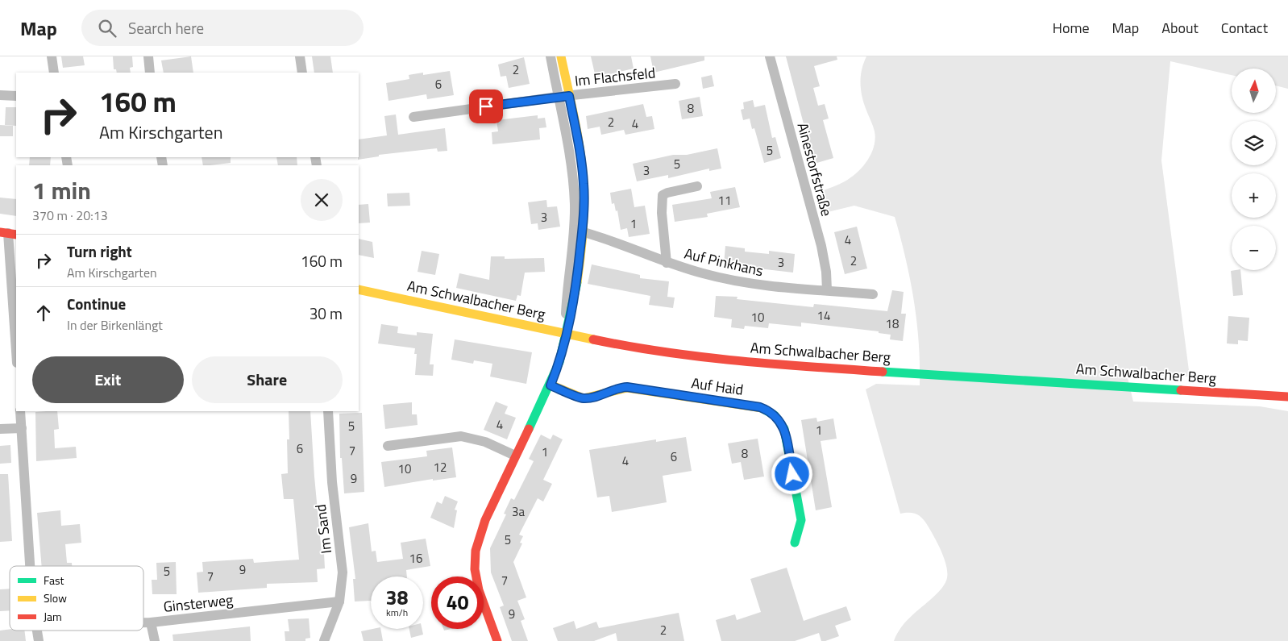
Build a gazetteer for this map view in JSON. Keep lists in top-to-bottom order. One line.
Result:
{"streets":{"main road":["Am Schwalbacher Berg","Auf Haid"],"street":["Im Flachsfeld","Ainestorfstraße","Auf Pinkhans","Im Sand","Ginsterweg"]},"crossings":[["Ainestorfstraße","Auf Pinkhans"],["Im Sand","Ginsterweg"]],"house_numbers":["2","6","8","2","4","5","5","3","11","3","1","4","2","3","14","10","18","4","5","1","6","7","1","8","6","4","12","10","9","3a","5","16","9","5","7","7","9","2"],"legend":["Fast","Slow","Jam"],"north":"top","page":{"header":"Map","search":"Search here","nav":["Home","Map","About","Contact"],"map_buttons":["+","−"],"turn":["160 m","Am Kirschgarten"],"heading":["1 min","370 m · 20:13"],"list":[{"name":"Turn right","note":"Am Kirschgarten","value":"160 m"},{"name":"Continue","note":"In der Birkenlängt","value":"30 m"}],"buttons":["Exit","Share"],"speed":"38 km/h","limit":"40"}}
